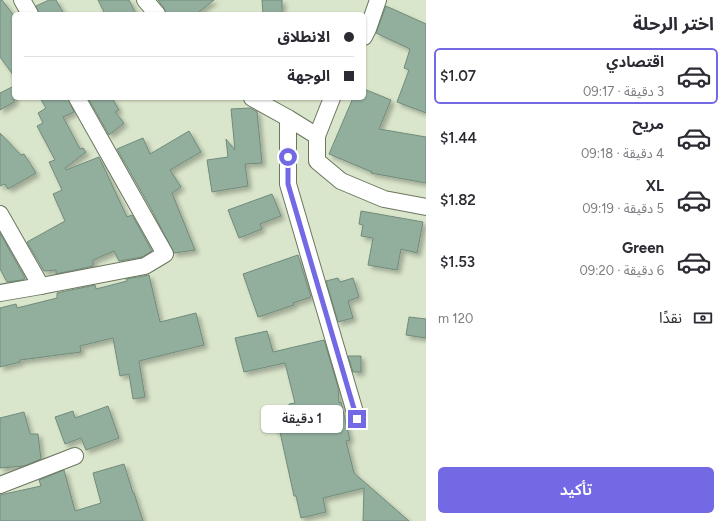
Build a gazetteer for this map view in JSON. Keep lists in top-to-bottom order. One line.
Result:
{"page":{"heading":"اختر الرحلة","banner":["الانطلاق","الوجهة"],"list":[{"name":"اقتصادي","note":"3 دقيقة · 09:17","value":"$1.07"},{"name":"مريح","note":"4 دقيقة · 09:18","value":"$1.44"},{"name":"XL","note":"5 دقيقة · 09:19","value":"$1.82"},{"name":"Green","note":"6 دقيقة · 09:20","value":"$1.53"}],"pay":["نقدًا","120 m"],"bubble":"1 دقيقة","buttons":"تأكيد"}}
